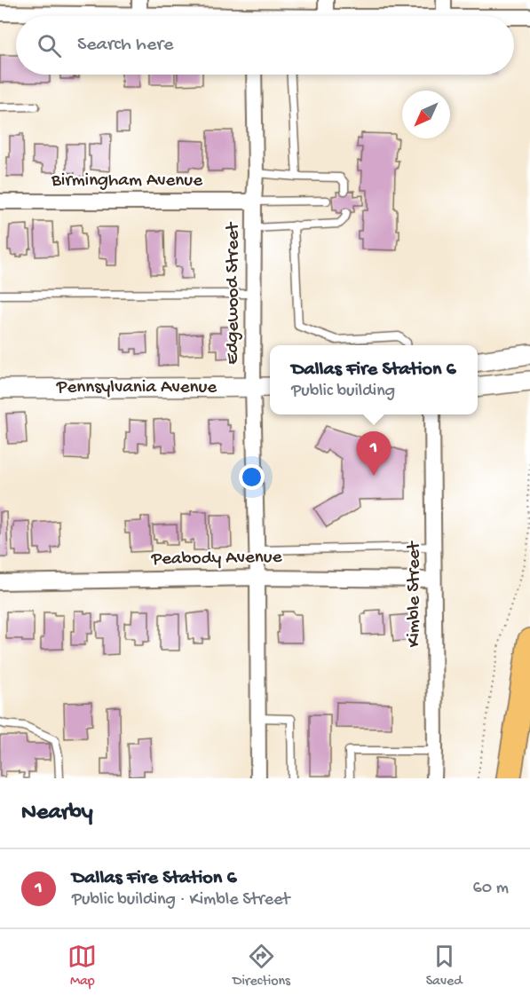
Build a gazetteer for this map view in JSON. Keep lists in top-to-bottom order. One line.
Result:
{"streets":{"street":["Birmingham Avenue","Edgewood Street","Pennsylvania Avenue","Peabody Avenue","Kimble Street"]},"crossings":[["Birmingham Avenue","Edgewood Street"],["Edgewood Street","Pennsylvania Avenue"],["Edgewood Street","Peabody Avenue"],["Peabody Avenue","Kimble Street"]],"north":"bottom left","page":{"search":"Search here","popup":["Dallas Fire Station 6","Public building"],"pins":"1","heading":"Nearby","list":[{"mark":"1","name":"Dallas Fire Station 6","note":"Public building · Kimble Street","value":"60 m"}],"nav":["Map","Directions","Saved"]}}
